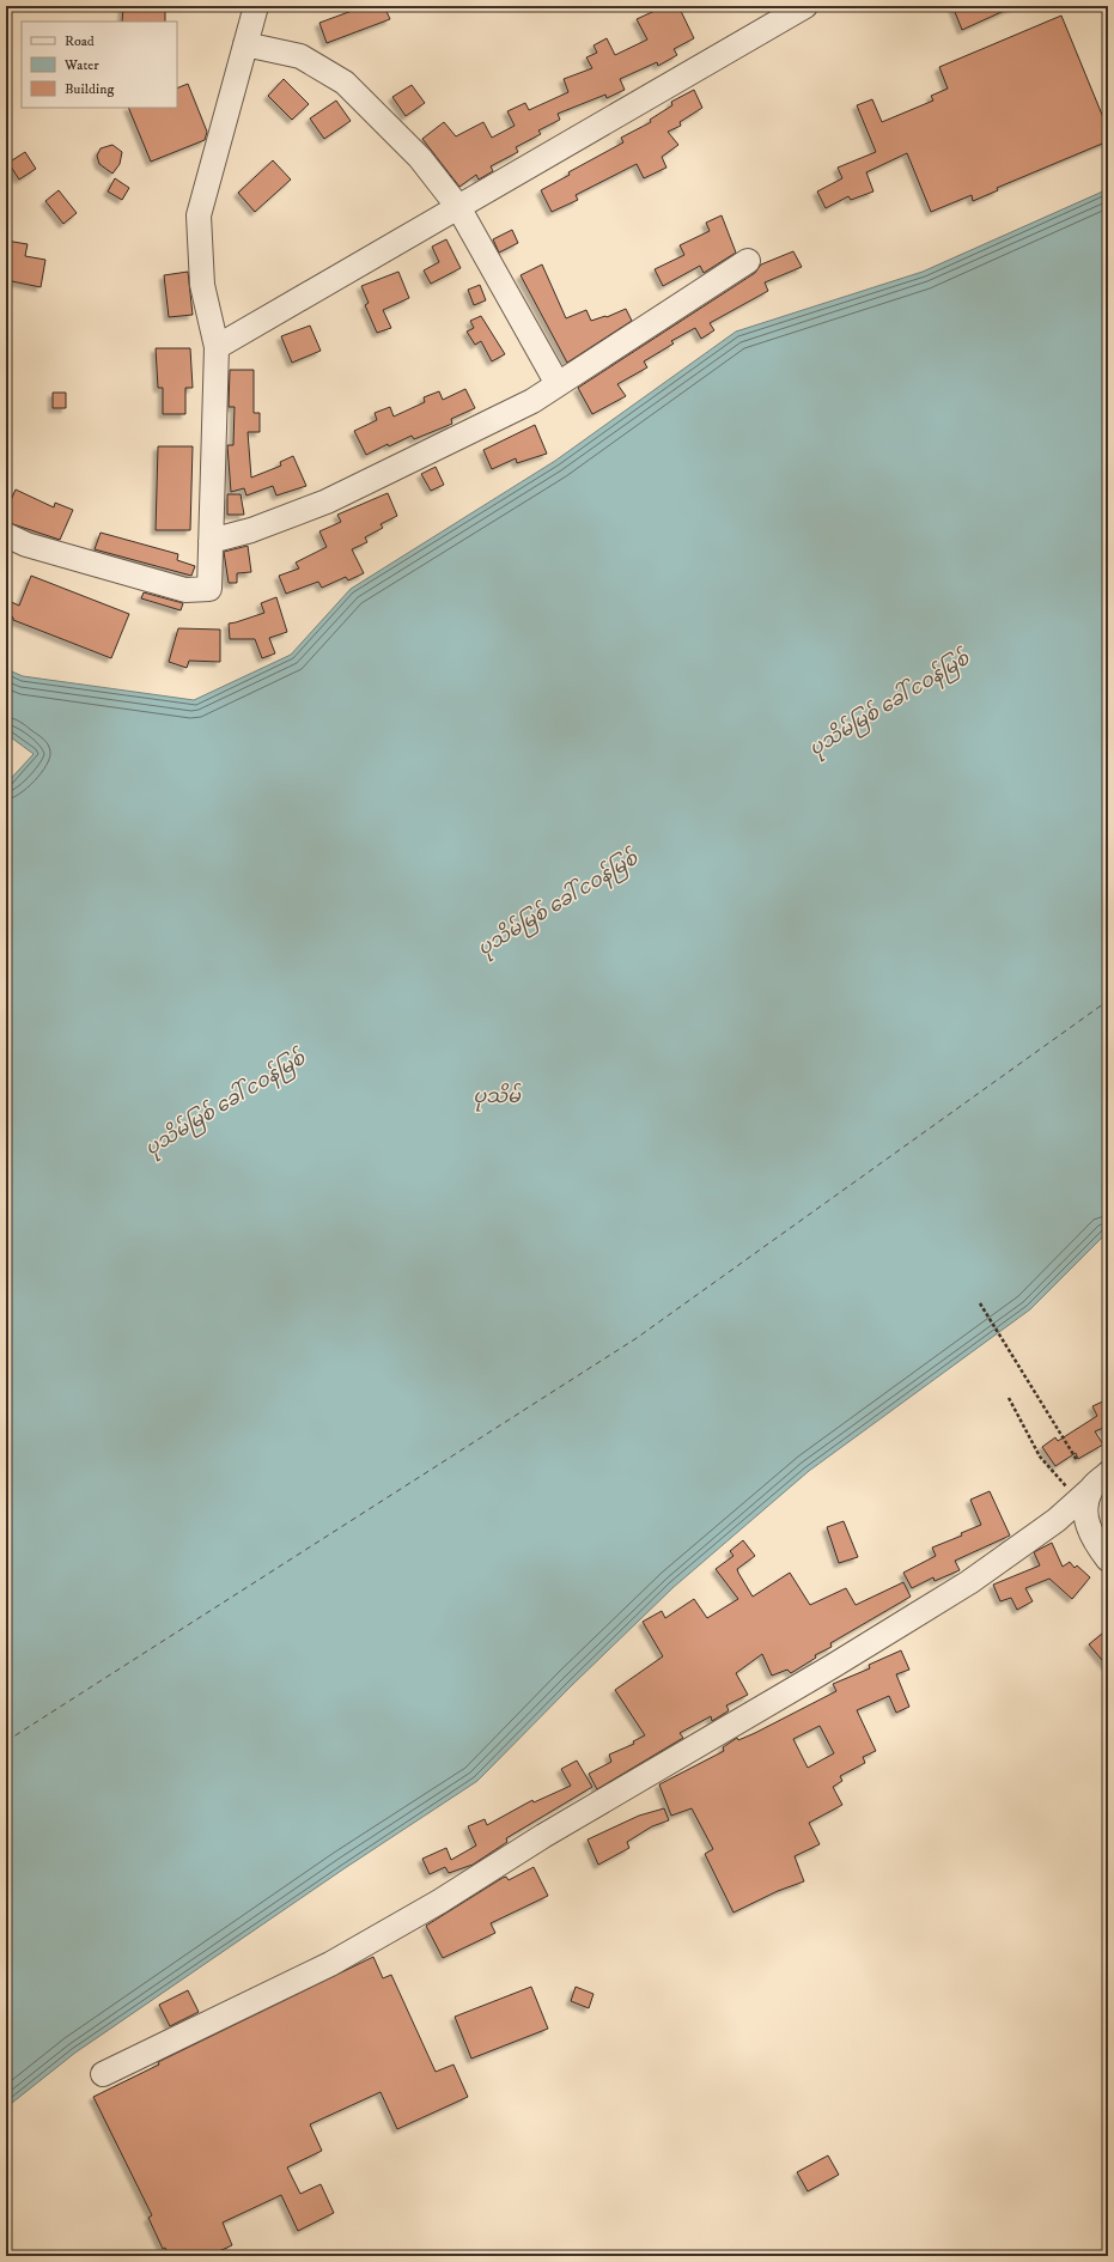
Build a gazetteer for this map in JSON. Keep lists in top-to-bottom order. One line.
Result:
{"water":["ပုသိမ်မြစ် ခေါ် ငဝန်မြစ်","ပုသိမ်"],"legend":["Road","Water","Building"]}
